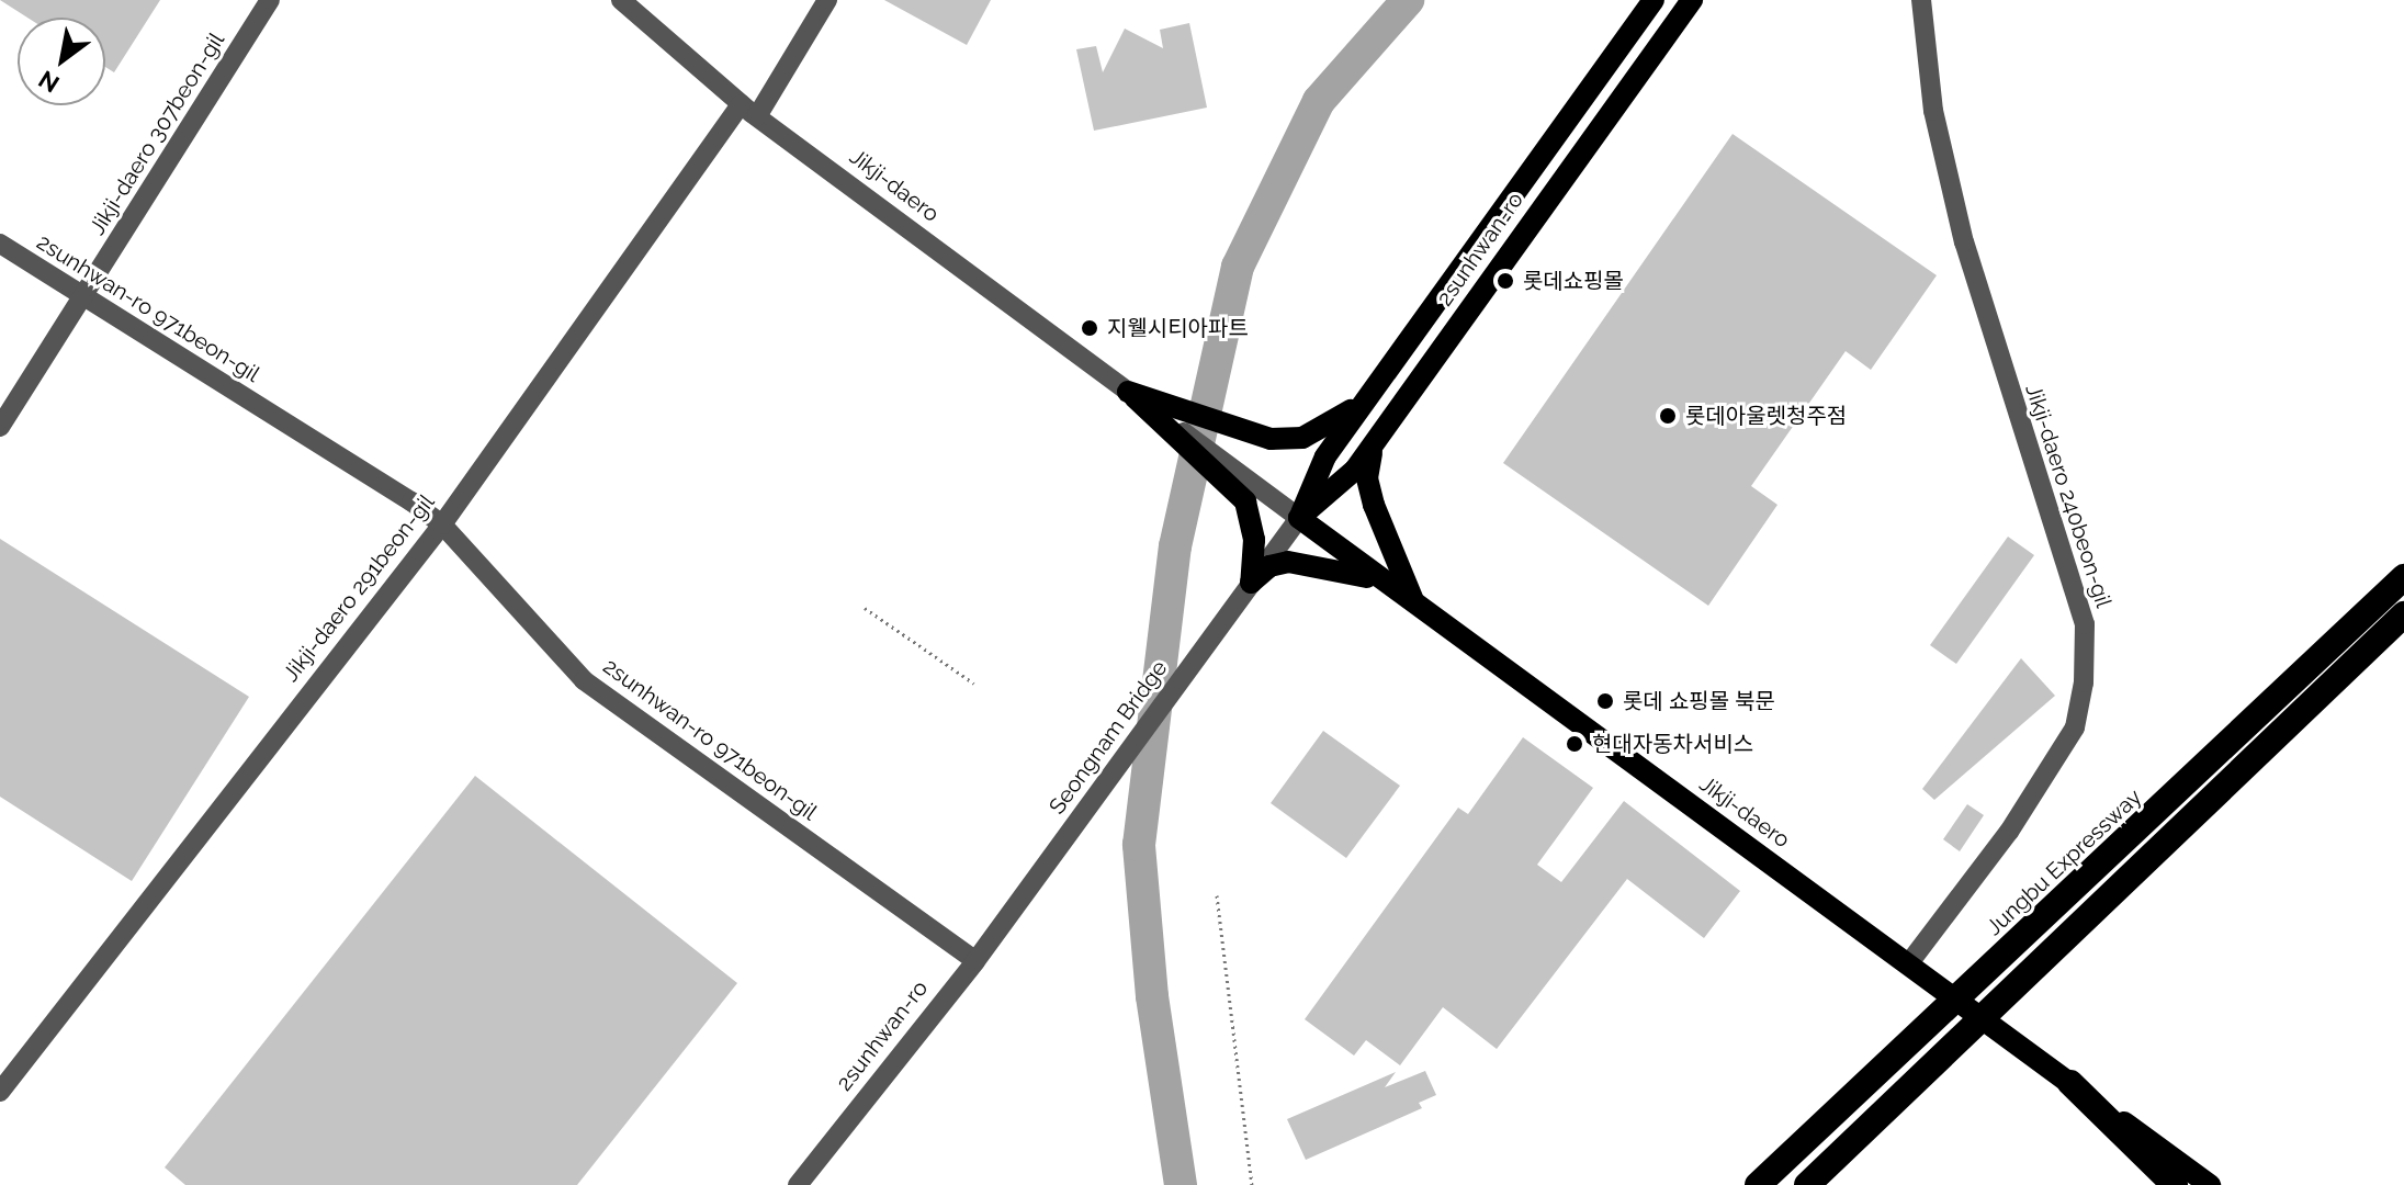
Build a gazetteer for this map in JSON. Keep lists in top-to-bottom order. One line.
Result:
{"streets":{"highway":["Jungbu Expressway"],"main road":["Jikji-daero","2sunhwan-ro"],"street":["Jikji-daero 307beon-gil","2sunhwan-ro 971beon-gil","Jikji-daero 240beon-gil","Jikji-daero 291beon-gil","Seongnam Bridge"]},"crossings":[["Jikji-daero 307beon-gil","2sunhwan-ro 971beon-gil"],["Jikji-daero","2sunhwan-ro"],["Jikji-daero","Jikji-daero 240beon-gil"],["Jikji-daero","Jikji-daero 291beon-gil"],["2sunhwan-ro","2sunhwan-ro 971beon-gil"],["2sunhwan-ro","Seongnam Bridge"],["2sunhwan-ro 971beon-gil","Jikji-daero 291beon-gil"]],"places":["롯데쇼핑몰","지웰시티아파트","롯데아울렛청주점","롯데 쇼핑몰 북문","현대자동차서비스"],"north":"bottom left"}
